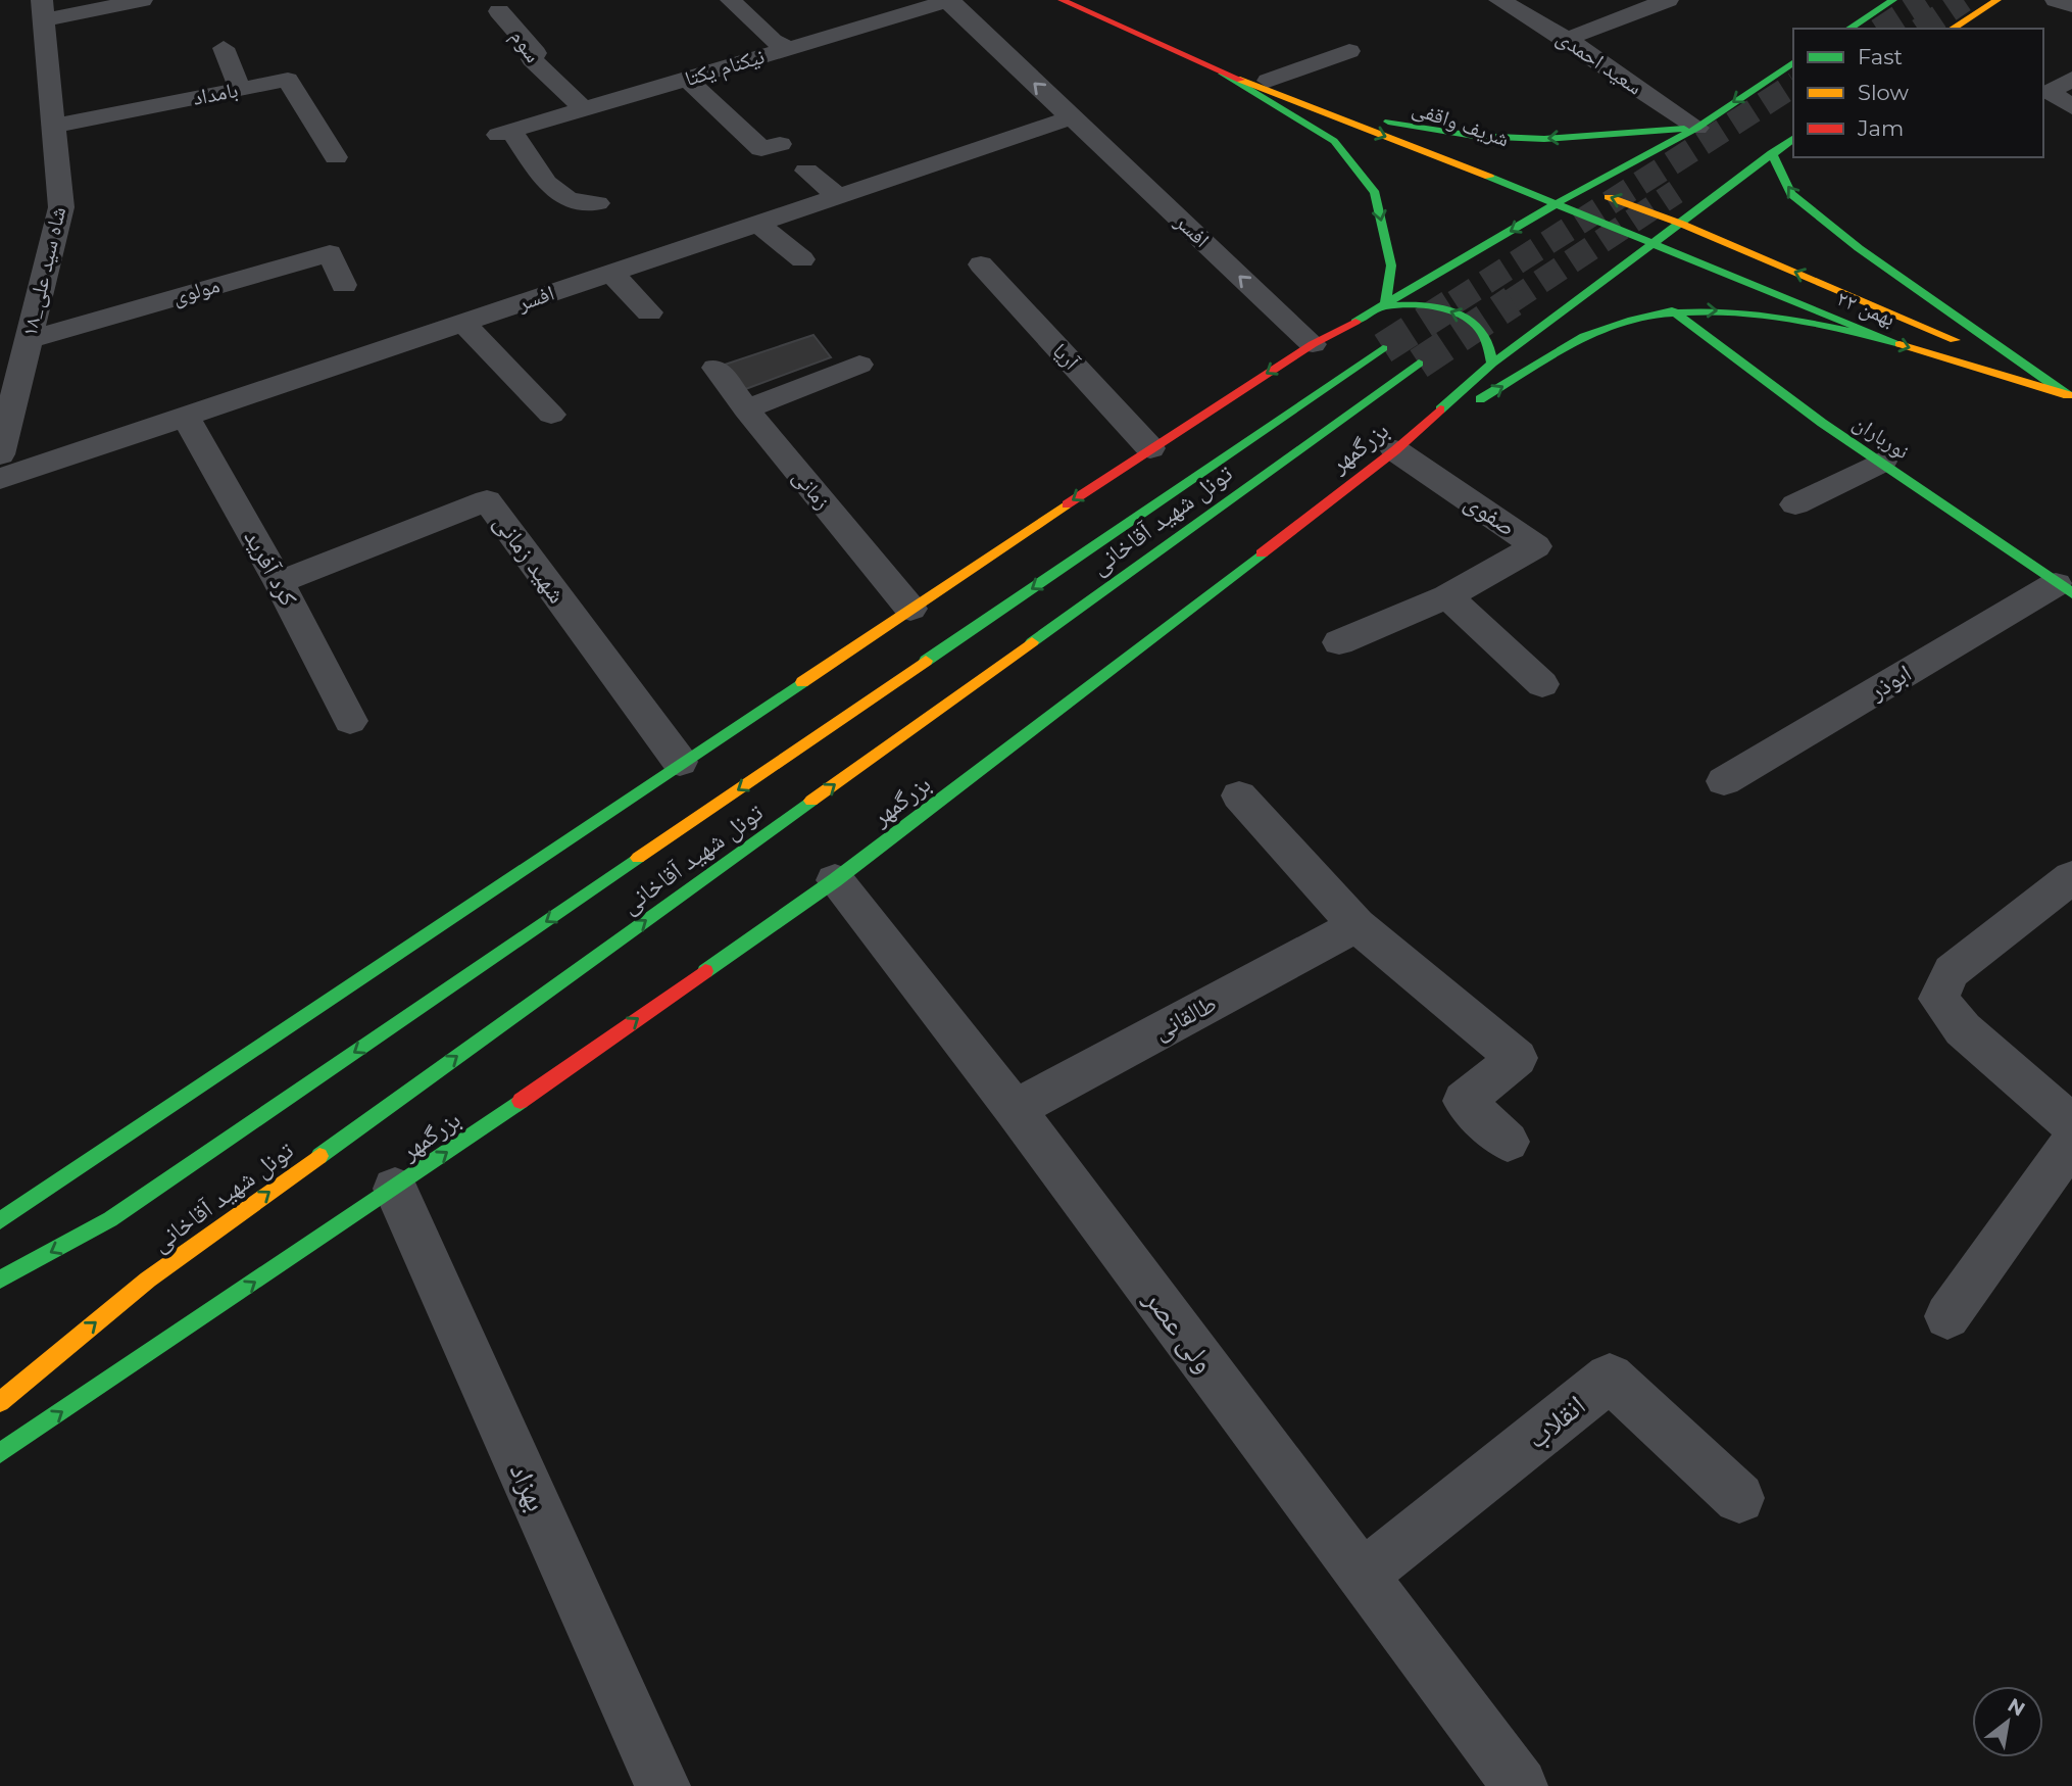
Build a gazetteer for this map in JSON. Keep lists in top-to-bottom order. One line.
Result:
{"streets":{"main road":["شریف واقفی","۲۲ بهمن","نورباران","بزرگمهر","تونل شهید آقاخانی"],"street":["سوم","سعید احمدی","نیکنام یکتا","بامداد","افسر","۱۸_شاه سید علی","مولوی","آریا","زمانی","صفوی","شهید زمانی","کرد آفرید","ابوذر","طالقانی","ولی عصر","انقلاب","بهزاد"]},"crossings":[["سوم","نیکنام یکتا"],["نیکنام یکتا","افسر"],["بامداد","۱۸_شاه سید علی"],["شریف واقفی","۲۲ بهمن"],["شریف واقفی","بزرگمهر"],["افسر","کرد آفرید"],["۱۸_شاه سید علی","مولوی"],["۲۲ بهمن","بزرگمهر"],["نورباران","ابوذر"],["بزرگمهر","صفوی"],["بزرگمهر","ولی عصر"],["بزرگمهر","بهزاد"],["شهید زمانی","کرد آفرید"],["طالقانی","ولی عصر"],["ولی عصر","انقلاب"]],"one_way":["بزرگمهر"],"legend":["Fast","Slow","Jam"],"north":"top right"}
